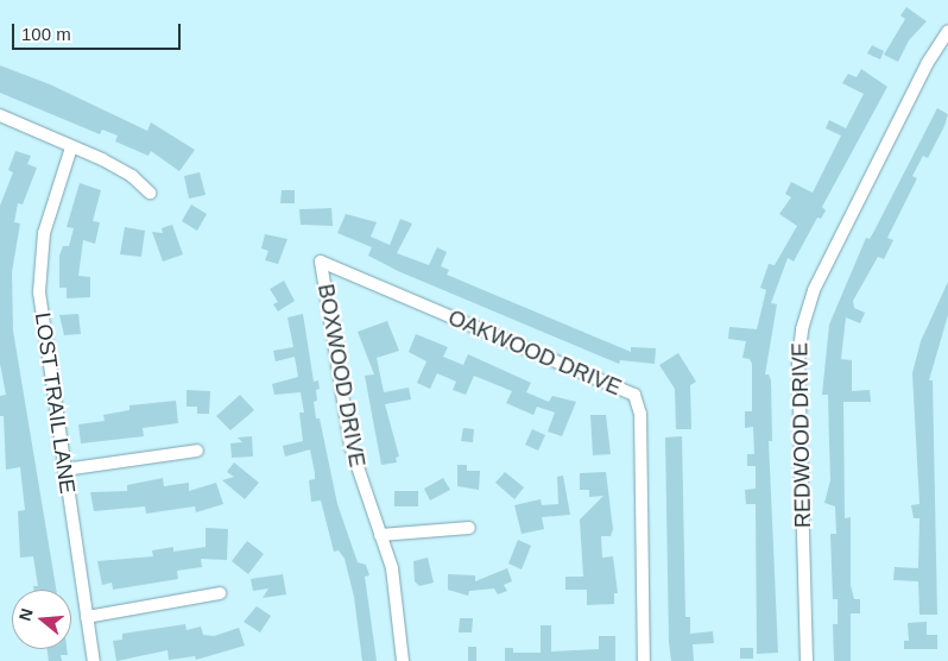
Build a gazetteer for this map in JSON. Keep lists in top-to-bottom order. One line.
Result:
{"streets":{"street":["OAKWOOD DRIVE","BOXWOOD DRIVE","LOST TRAIL LANE","REDWOOD DRIVE"]},"crossings":[["OAKWOOD DRIVE","BOXWOOD DRIVE"]],"scale_bar":"100 m","north":"left"}
